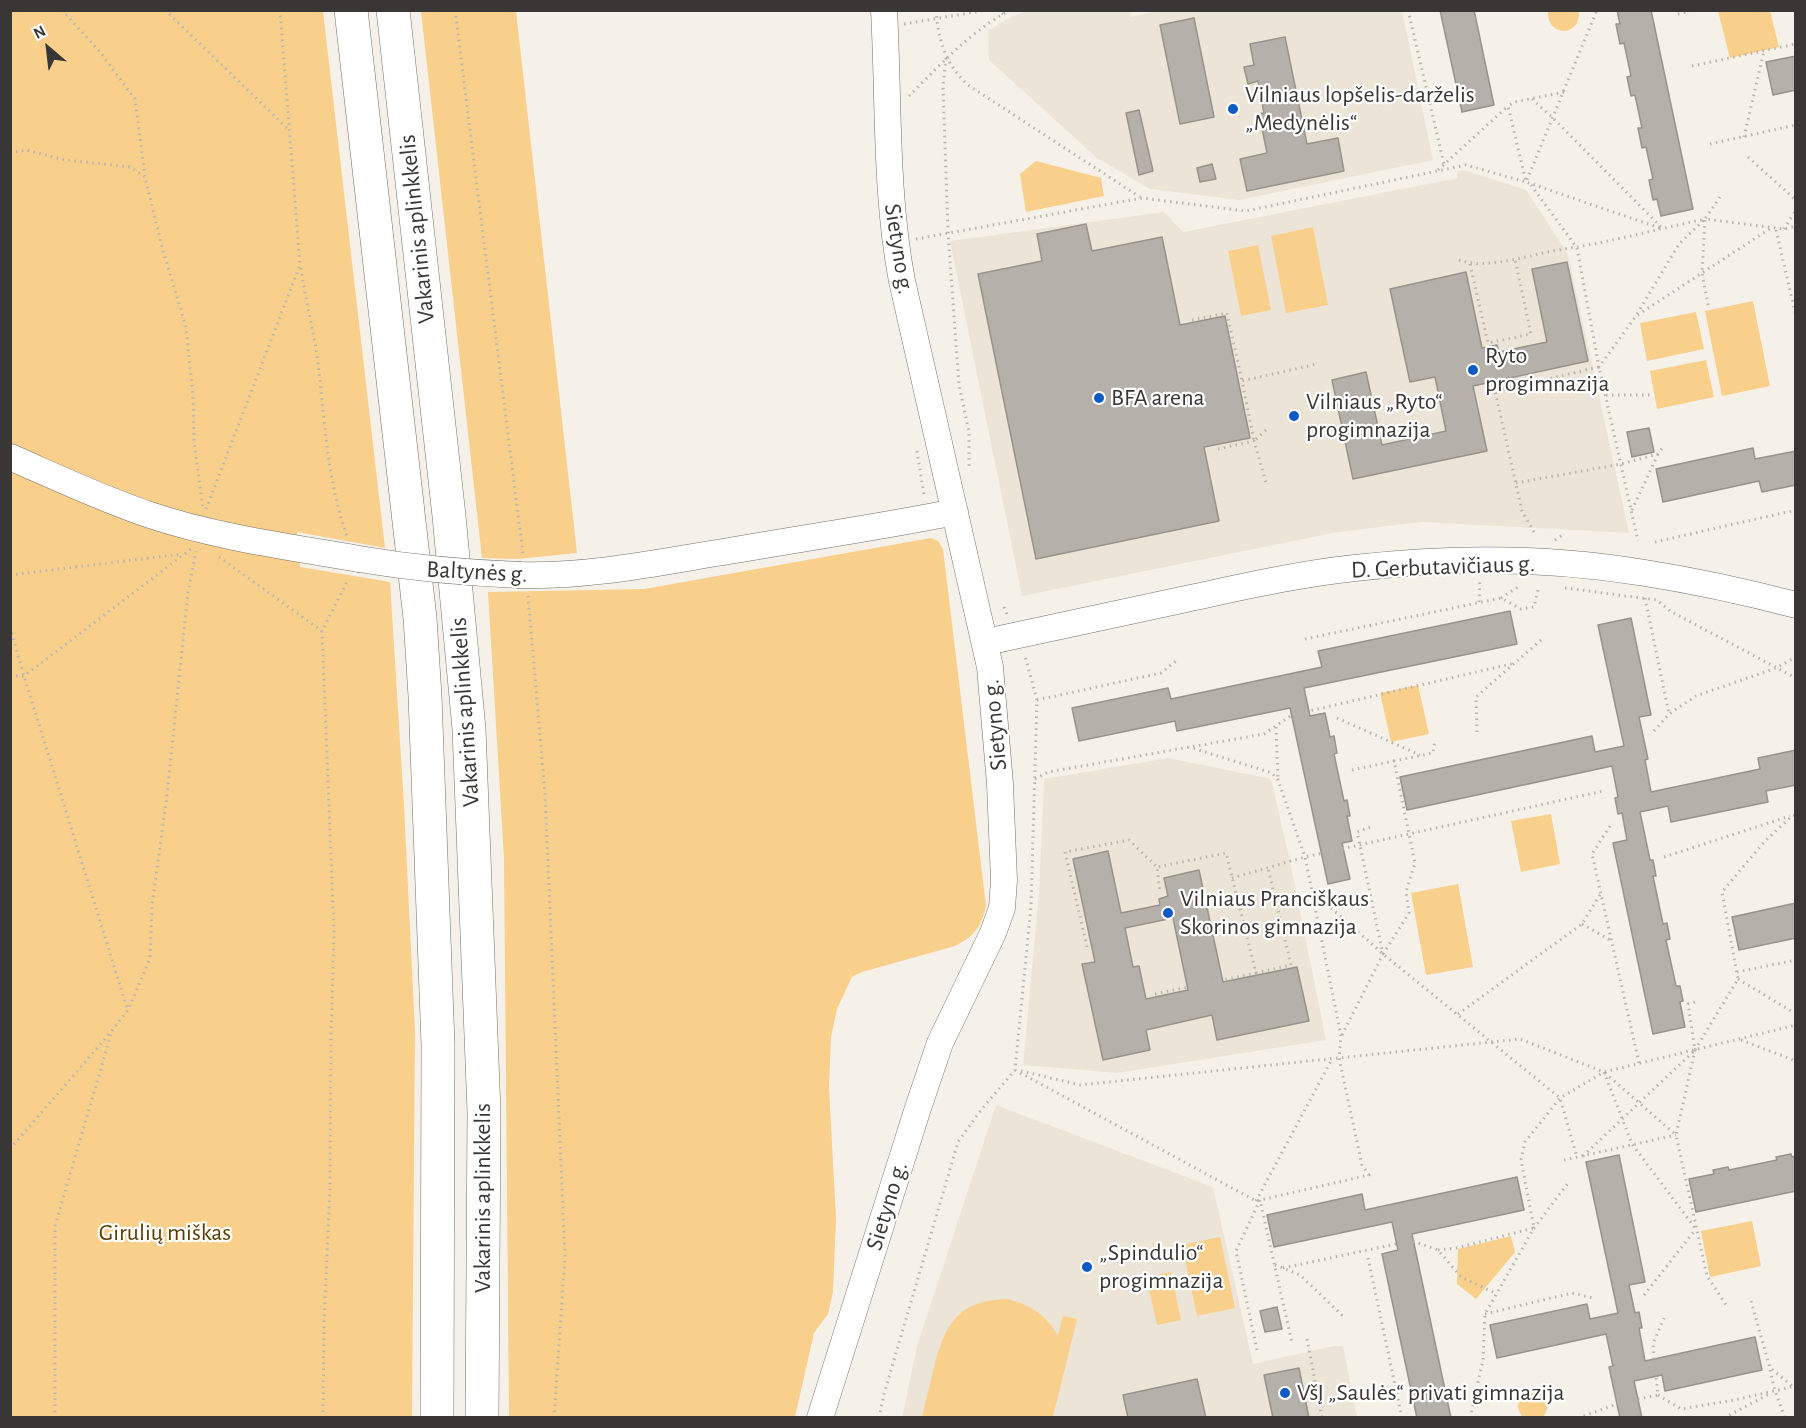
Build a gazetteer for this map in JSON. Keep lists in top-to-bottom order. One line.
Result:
{"streets":{"highway":["Vakarinis aplinkkelis"],"street":["Sietyno g.","D. Gerbutavičiaus g.","Baltynės g."]},"crossings":[["Sietyno g.","D. Gerbutavičiaus g."],["Sietyno g.","Baltynės g."]],"parks":["Girulių miškas"],"places":["Vilniaus lopšelis-darželis „Medynėlis“","Ryto progimnazija","BFA arena","Vilniaus „Ryto“ progimnazija","Vilniaus Pranciškaus Skorinos gimnazija","„Spindulio“ progimnazija","VšĮ „Saulės“ privati gimnazija"],"north":"top left"}
